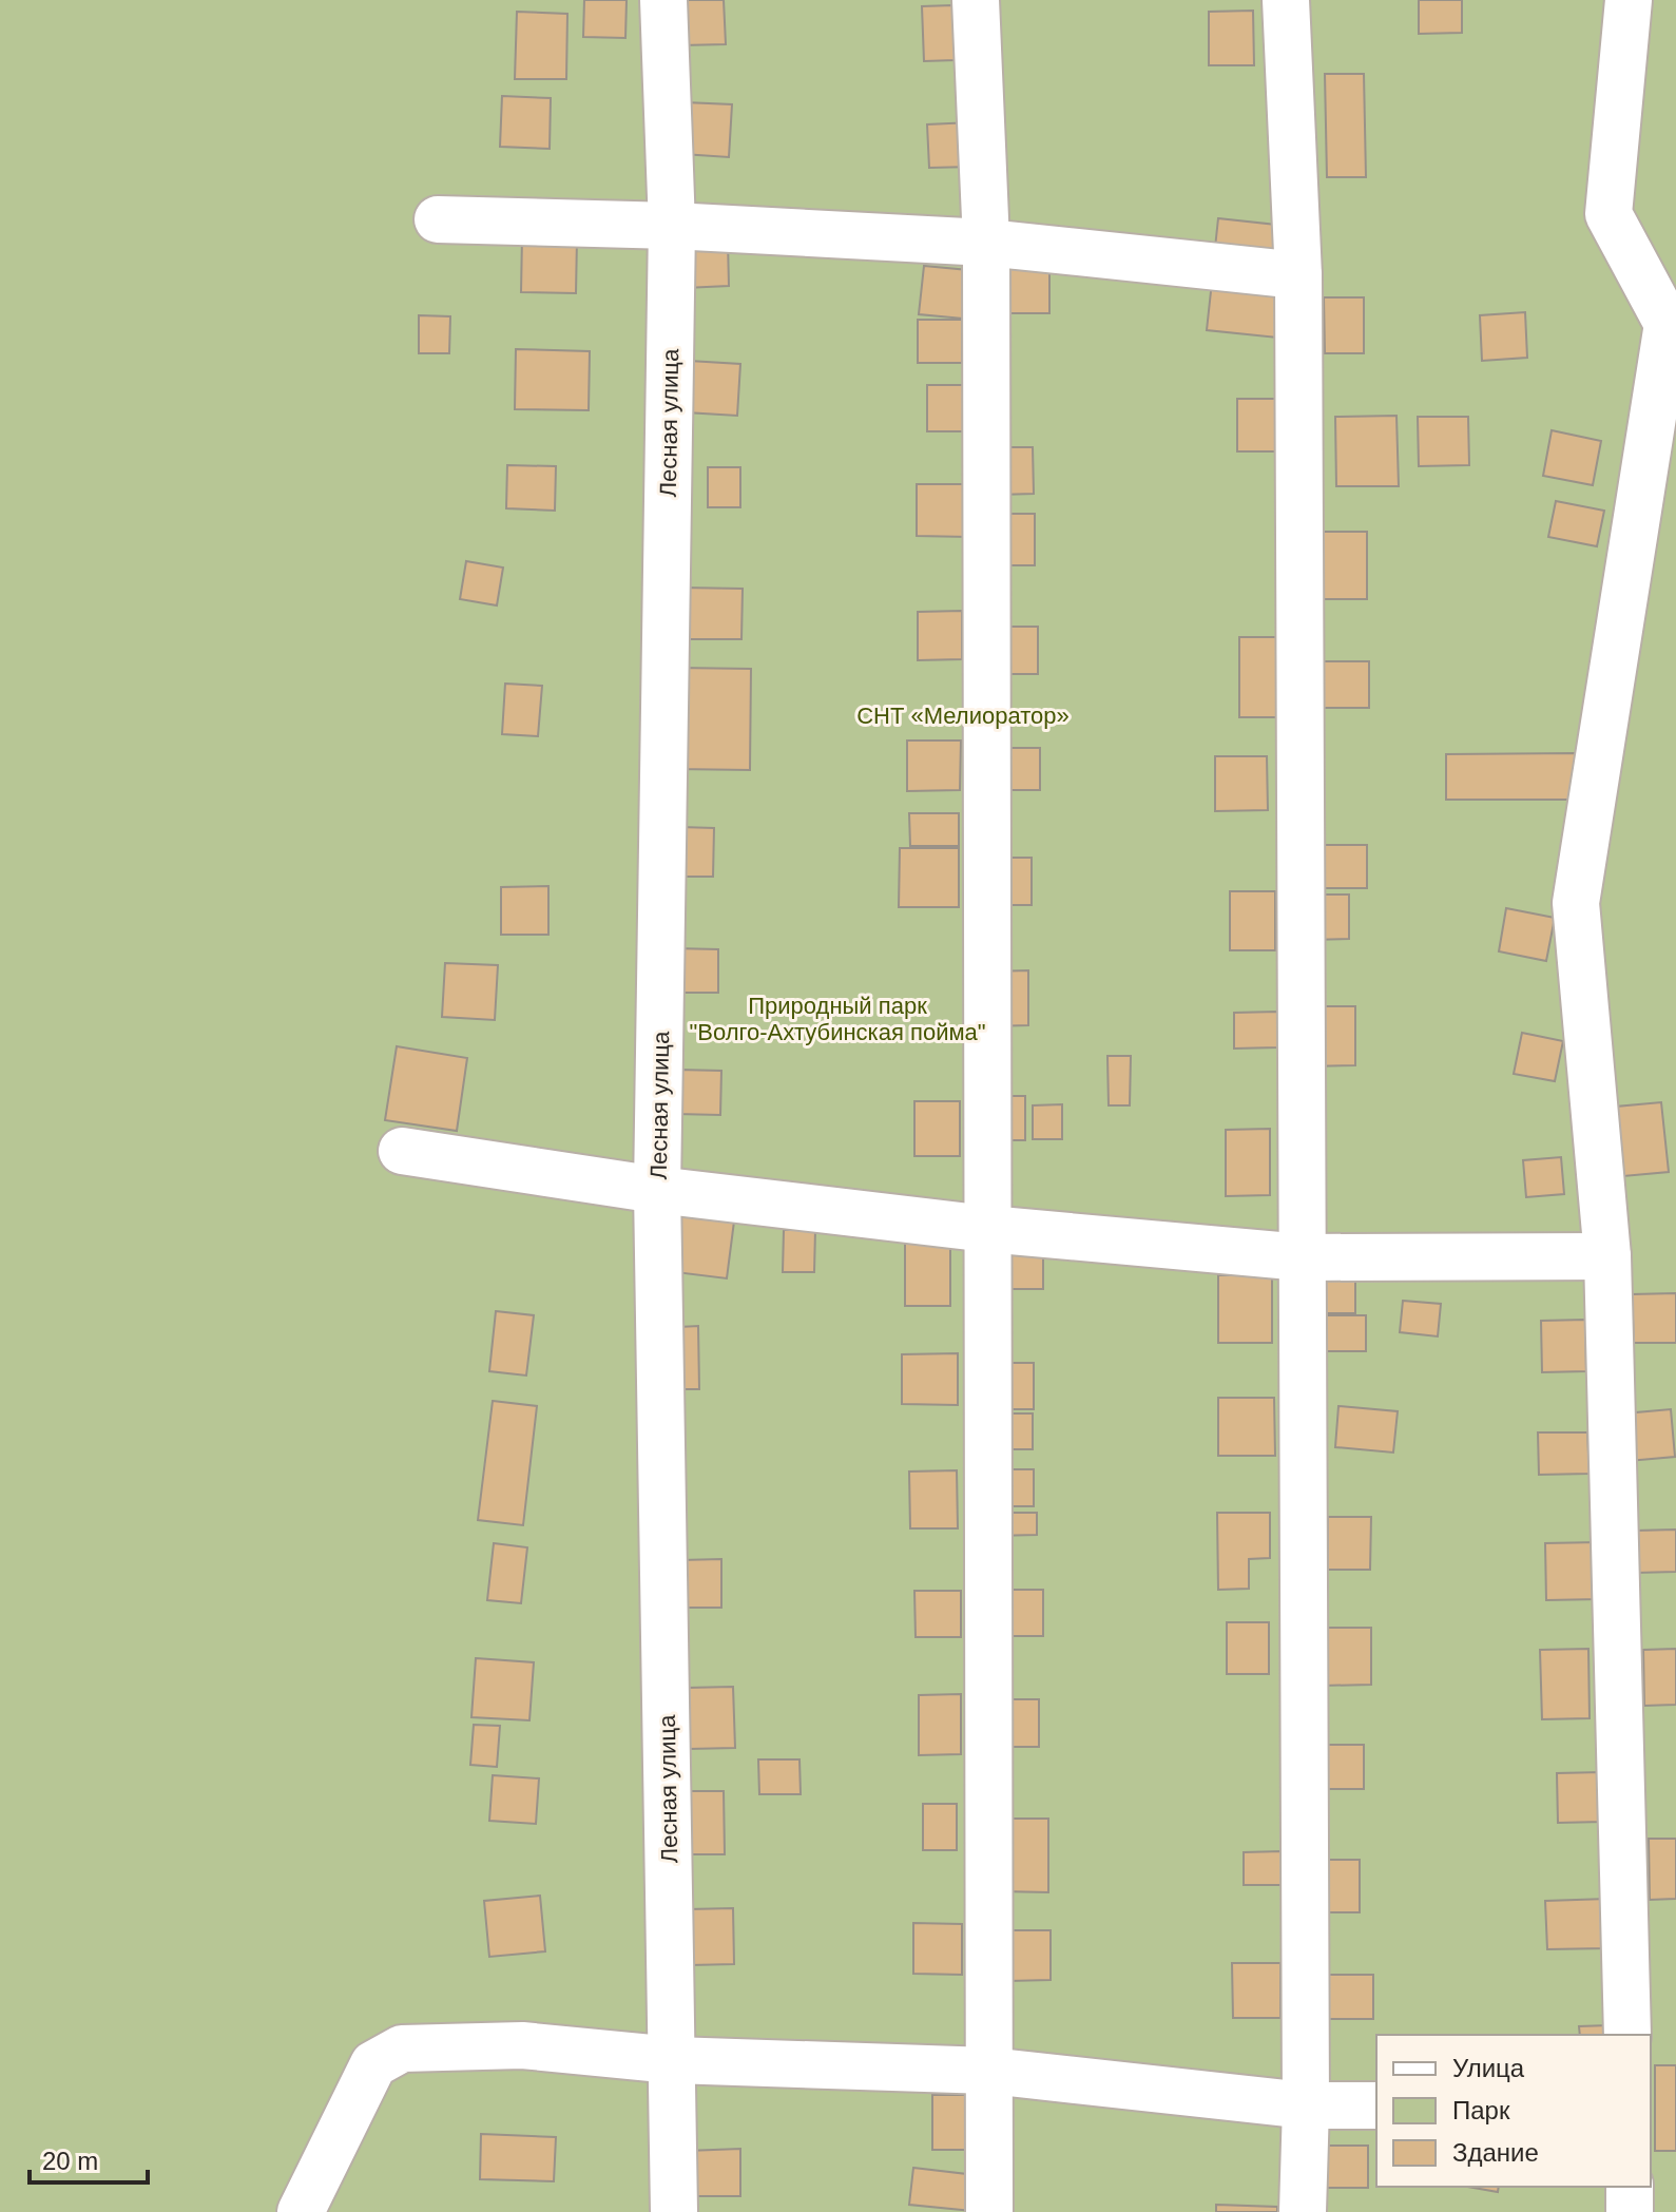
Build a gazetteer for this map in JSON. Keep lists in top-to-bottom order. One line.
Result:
{"streets":{"street":["Лесная улица"]},"parks":["СНТ «Мелиоратор»","Природный парк \"Волго-Ахтубинская пойма\""],"legend":["Улица","Парк","Здание"],"scale_bar":"20 m"}
